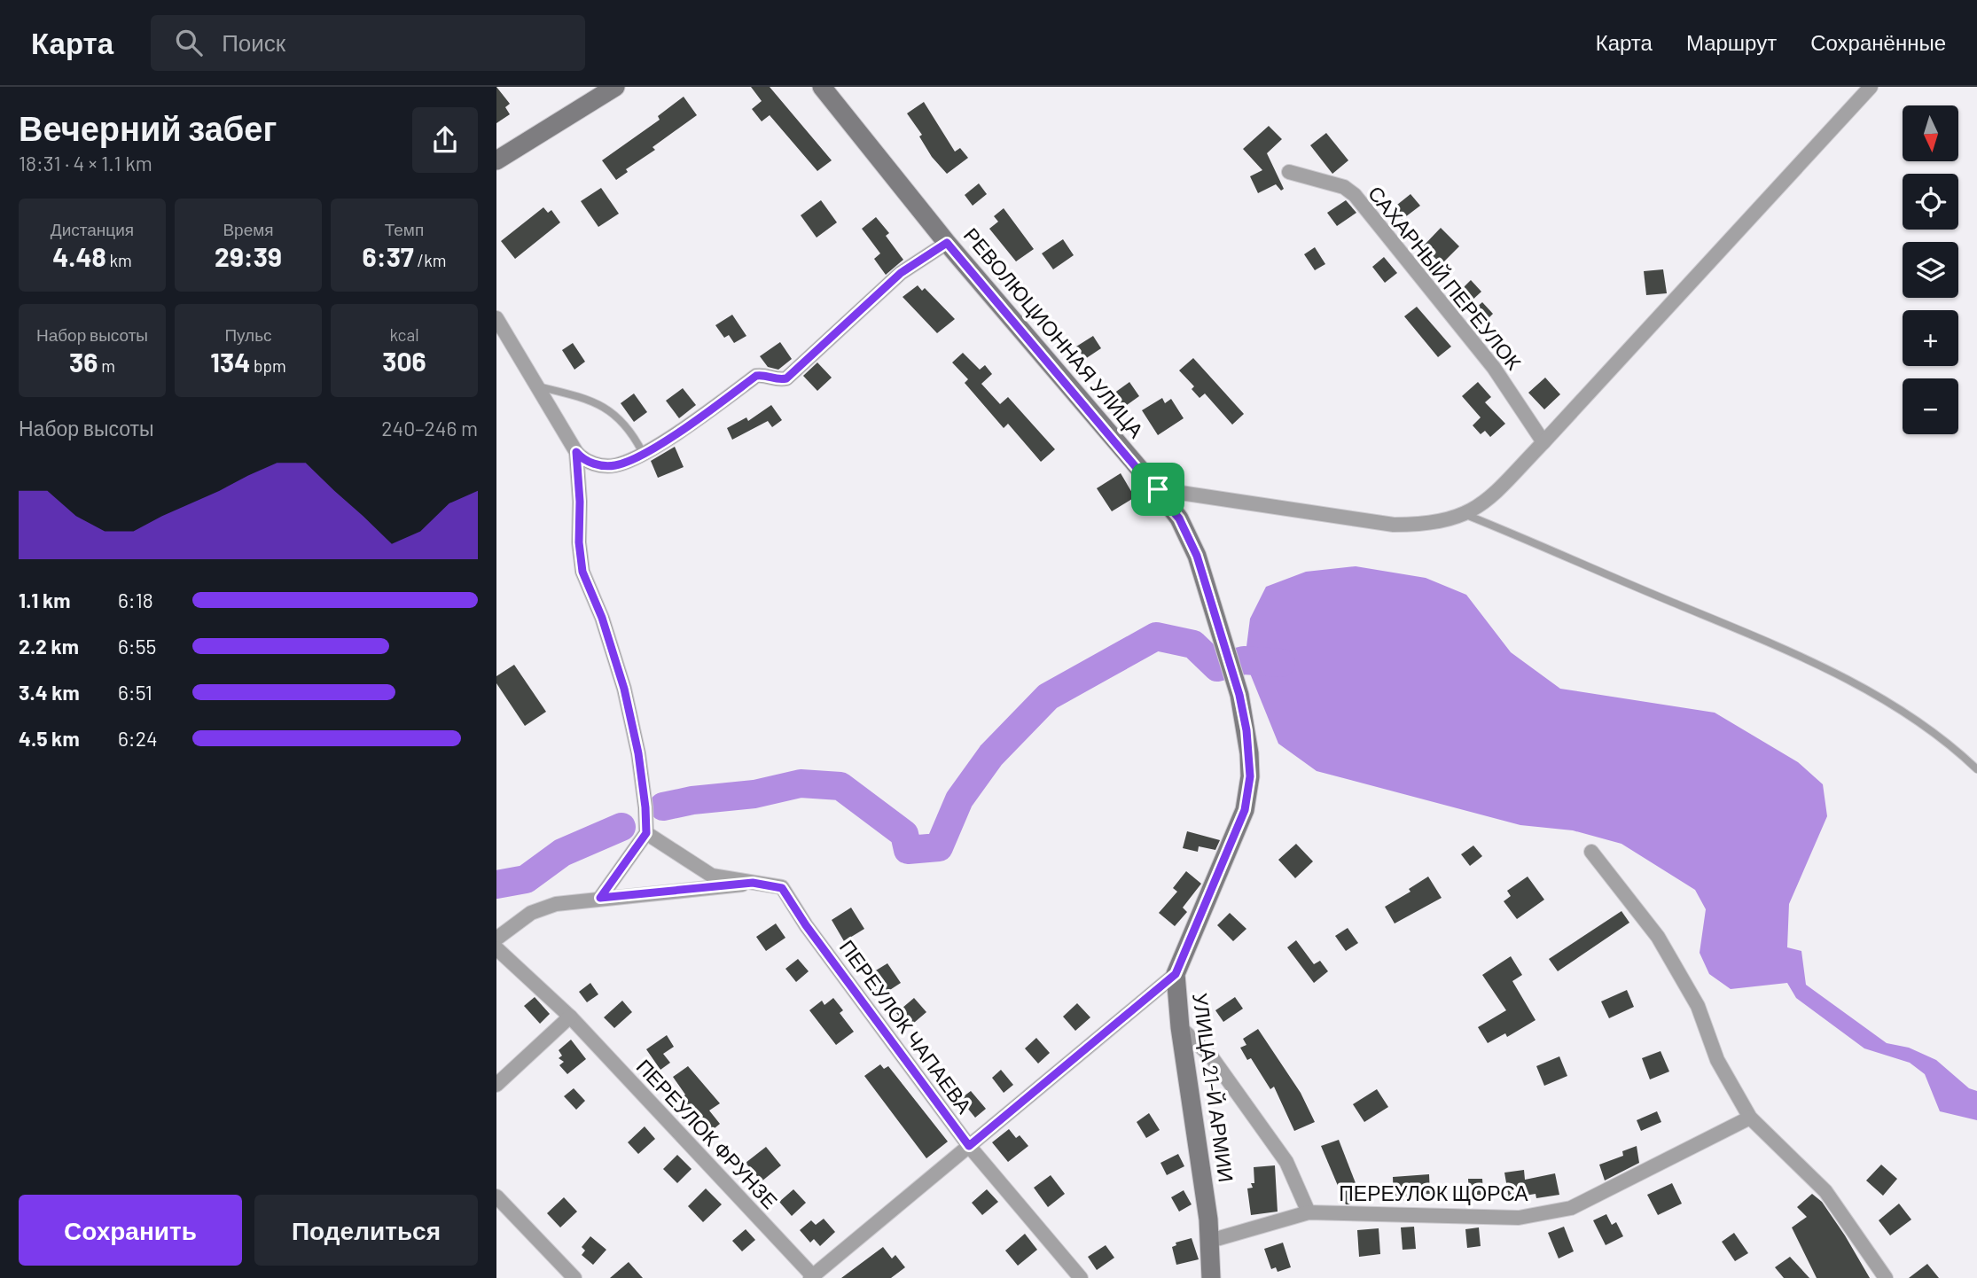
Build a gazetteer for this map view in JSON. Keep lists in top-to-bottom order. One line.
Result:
{"streets":{"main road":["РЕВОЛЮЦИОННАЯ УЛИЦА","УЛИЦА 21-Й АРМИИ"],"street":["САХАРНЫЙ ПЕРЕУЛОК","ПЕРЕУЛОК ЧАПАЕВА","ПЕРЕУЛОК ФРУНЗЕ","ПЕРЕУЛОК ЩОРСА"]},"crossings":[["РЕВОЛЮЦИОННАЯ УЛИЦА","УЛИЦА 21-Й АРМИИ"],["УЛИЦА 21-Й АРМИИ","ПЕРЕУЛОК ЩОРСА"]],"north":"bottom","page":{"header":"Карта","search":"Поиск","nav":["Карта","Маршрут","Сохранённые"],"heading":["Вечерний забег","18:31 · 4 × 1.1 km"],"map_buttons":["+","−"],"stats":[["Дистанция","4.48 km"],["Время","29:39"],["Темп","6:37 /km"],["Набор высоты","36 m"],["Пульс","134 bpm"],["kcal","306"]],"chart":["Набор высоты","240–246 m"],"list":[{"name":"1.1 km","note":"6:18"},{"name":"2.2 km","note":"6:55"},{"name":"3.4 km","note":"6:51"},{"name":"4.5 km","note":"6:24"}],"buttons":["Сохранить","Поделиться"]}}
